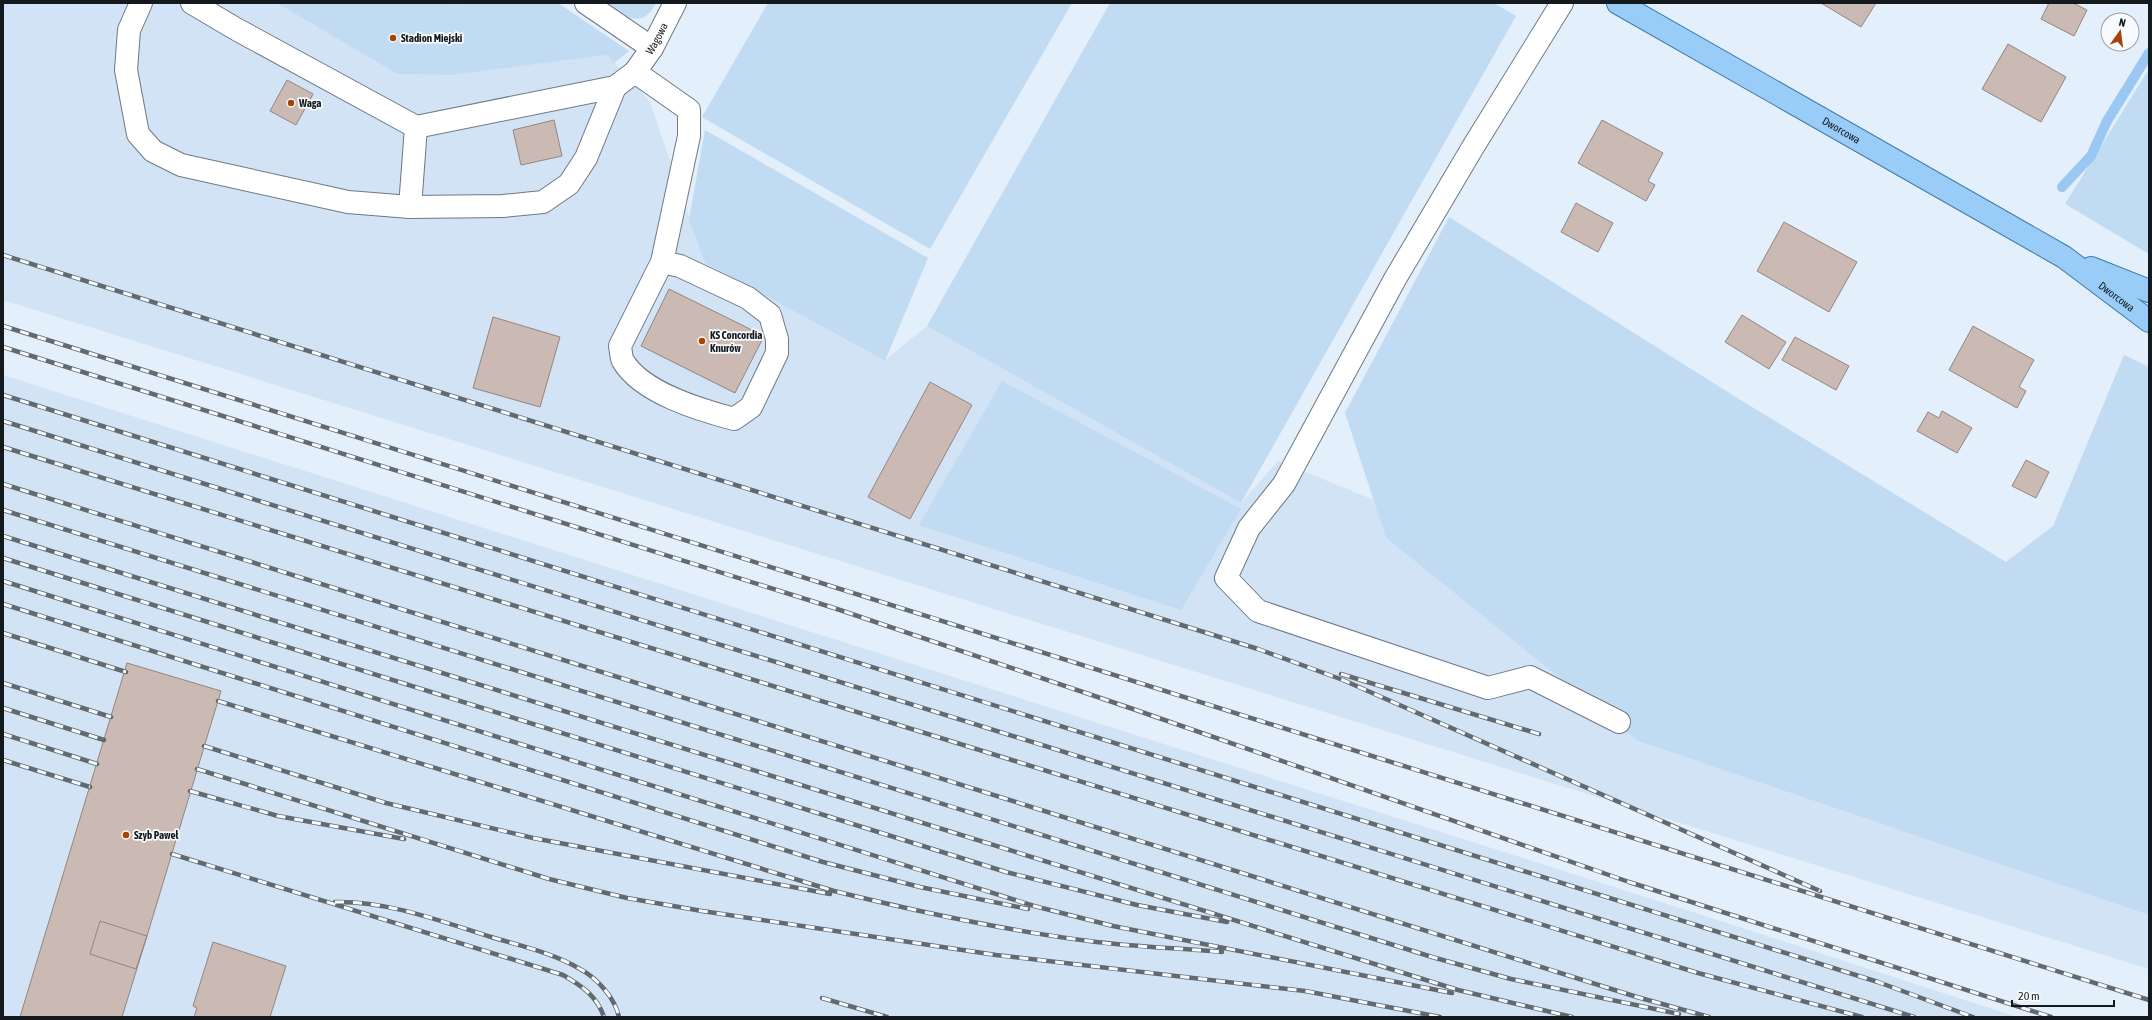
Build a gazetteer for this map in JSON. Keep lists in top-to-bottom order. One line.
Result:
{"streets":{"main road":["Dworcowa"],"street":["Wagowa"]},"places":["Stadion Miejski","Waga","KS Concordia Knurów","Szyb Paweł"],"scale_bar":"20 m","north":"top"}
